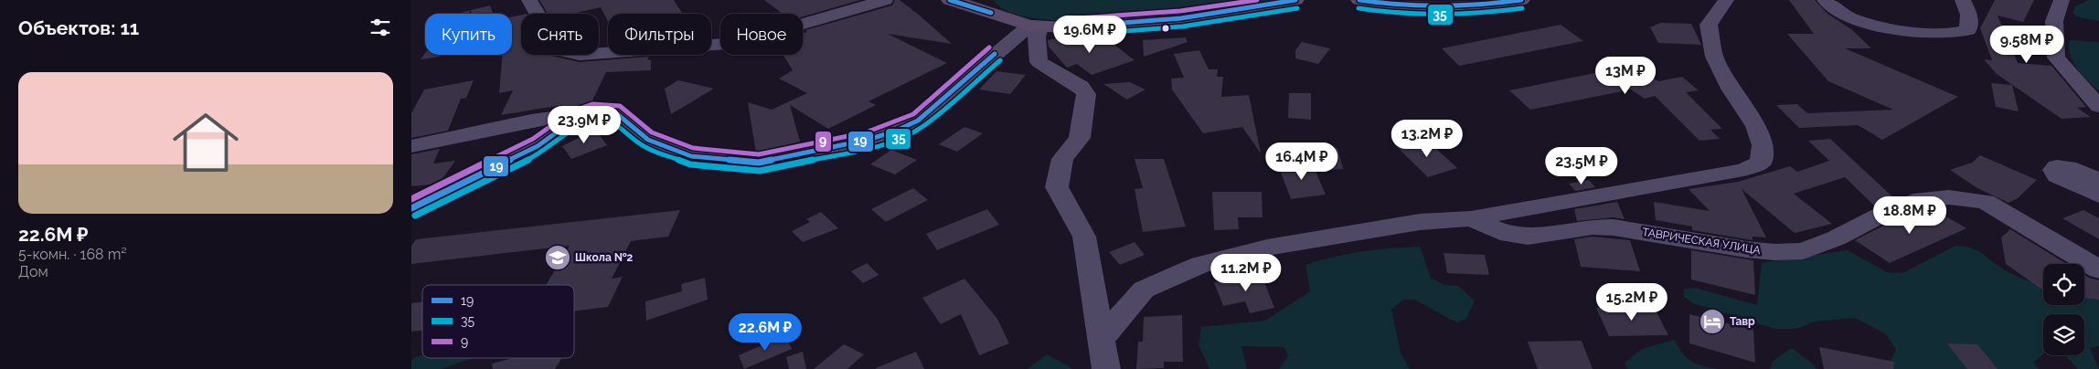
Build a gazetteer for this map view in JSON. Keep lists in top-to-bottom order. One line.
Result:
{"streets":{"street":["ТАВРИЧЕСКАЯ УЛИЦА"]},"places":{"school or university":["Школа №2"],"hotel":["Тавр"]},"lines":["transit line 19","transit line 9","transit line 35"],"legend":["19","35","9"],"page":{"heading":"Объектов: 11","chip":["Купить","Снять","Фильтры","Новое"],"price":["19.6M ₽","9.58M ₽","13M ₽","23.9M ₽","13.2M ₽","16.4M ₽","23.5M ₽","18.8M ₽","11.2M ₽","15.2M ₽","22.6M ₽"],"list":[{"name":"22.6M ₽","note":"5-комн. · 168 m² · Дом"}]}}
